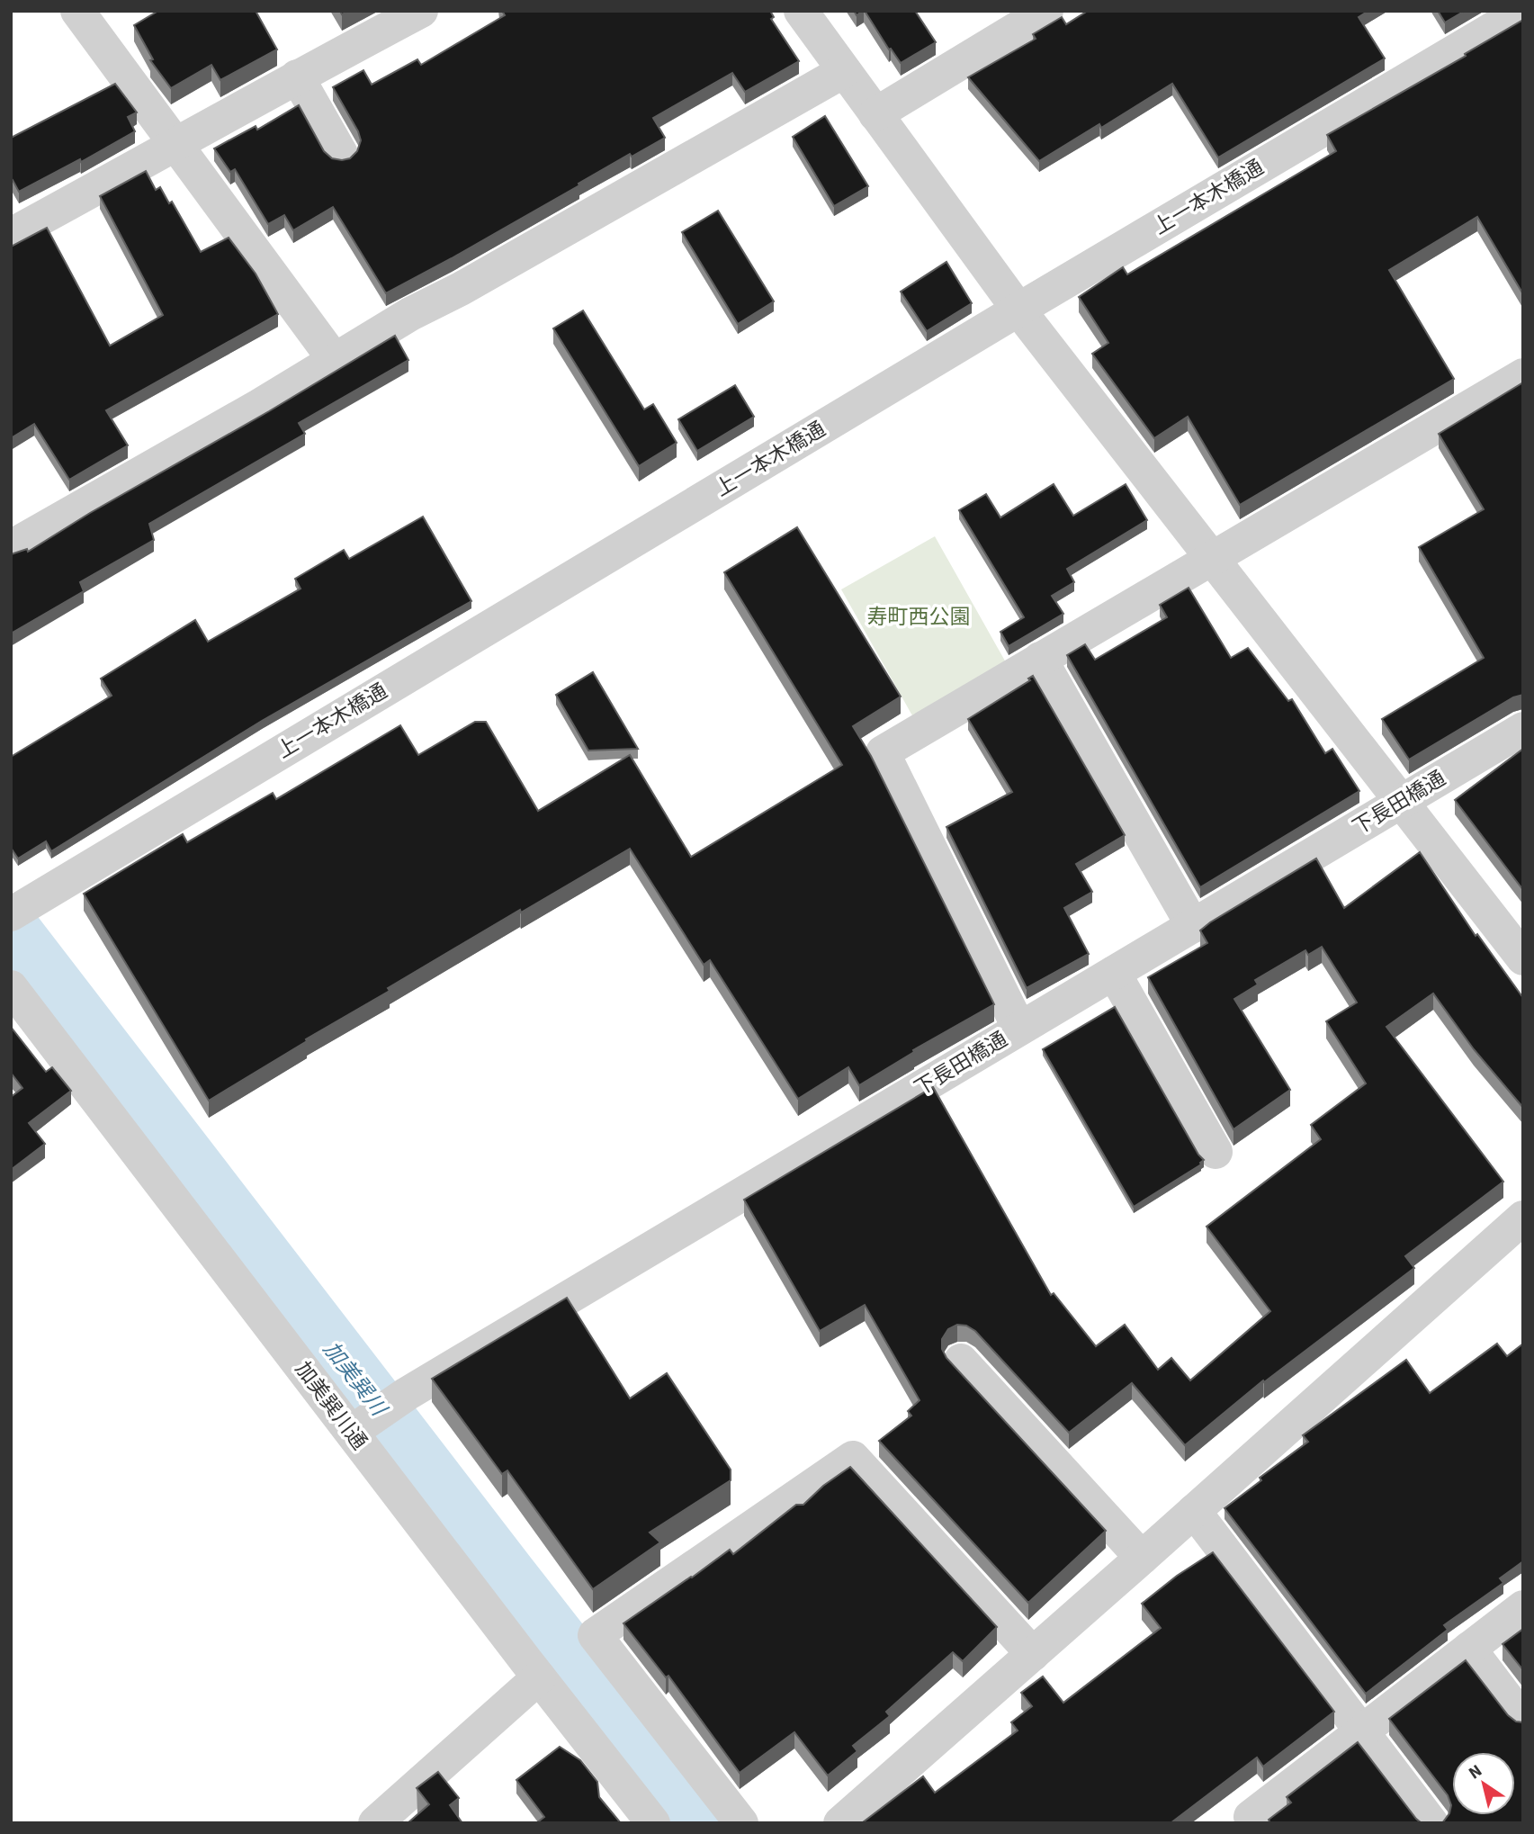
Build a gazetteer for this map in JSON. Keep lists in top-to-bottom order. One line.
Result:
{"streets":{"street":["上一本木橋通","下長田橋通","加美巽川通"]},"crossings":[["下長田橋通","加美巽川通"]],"water":["加美巽川"],"parks":["寿町西公園"],"north":"top left"}
